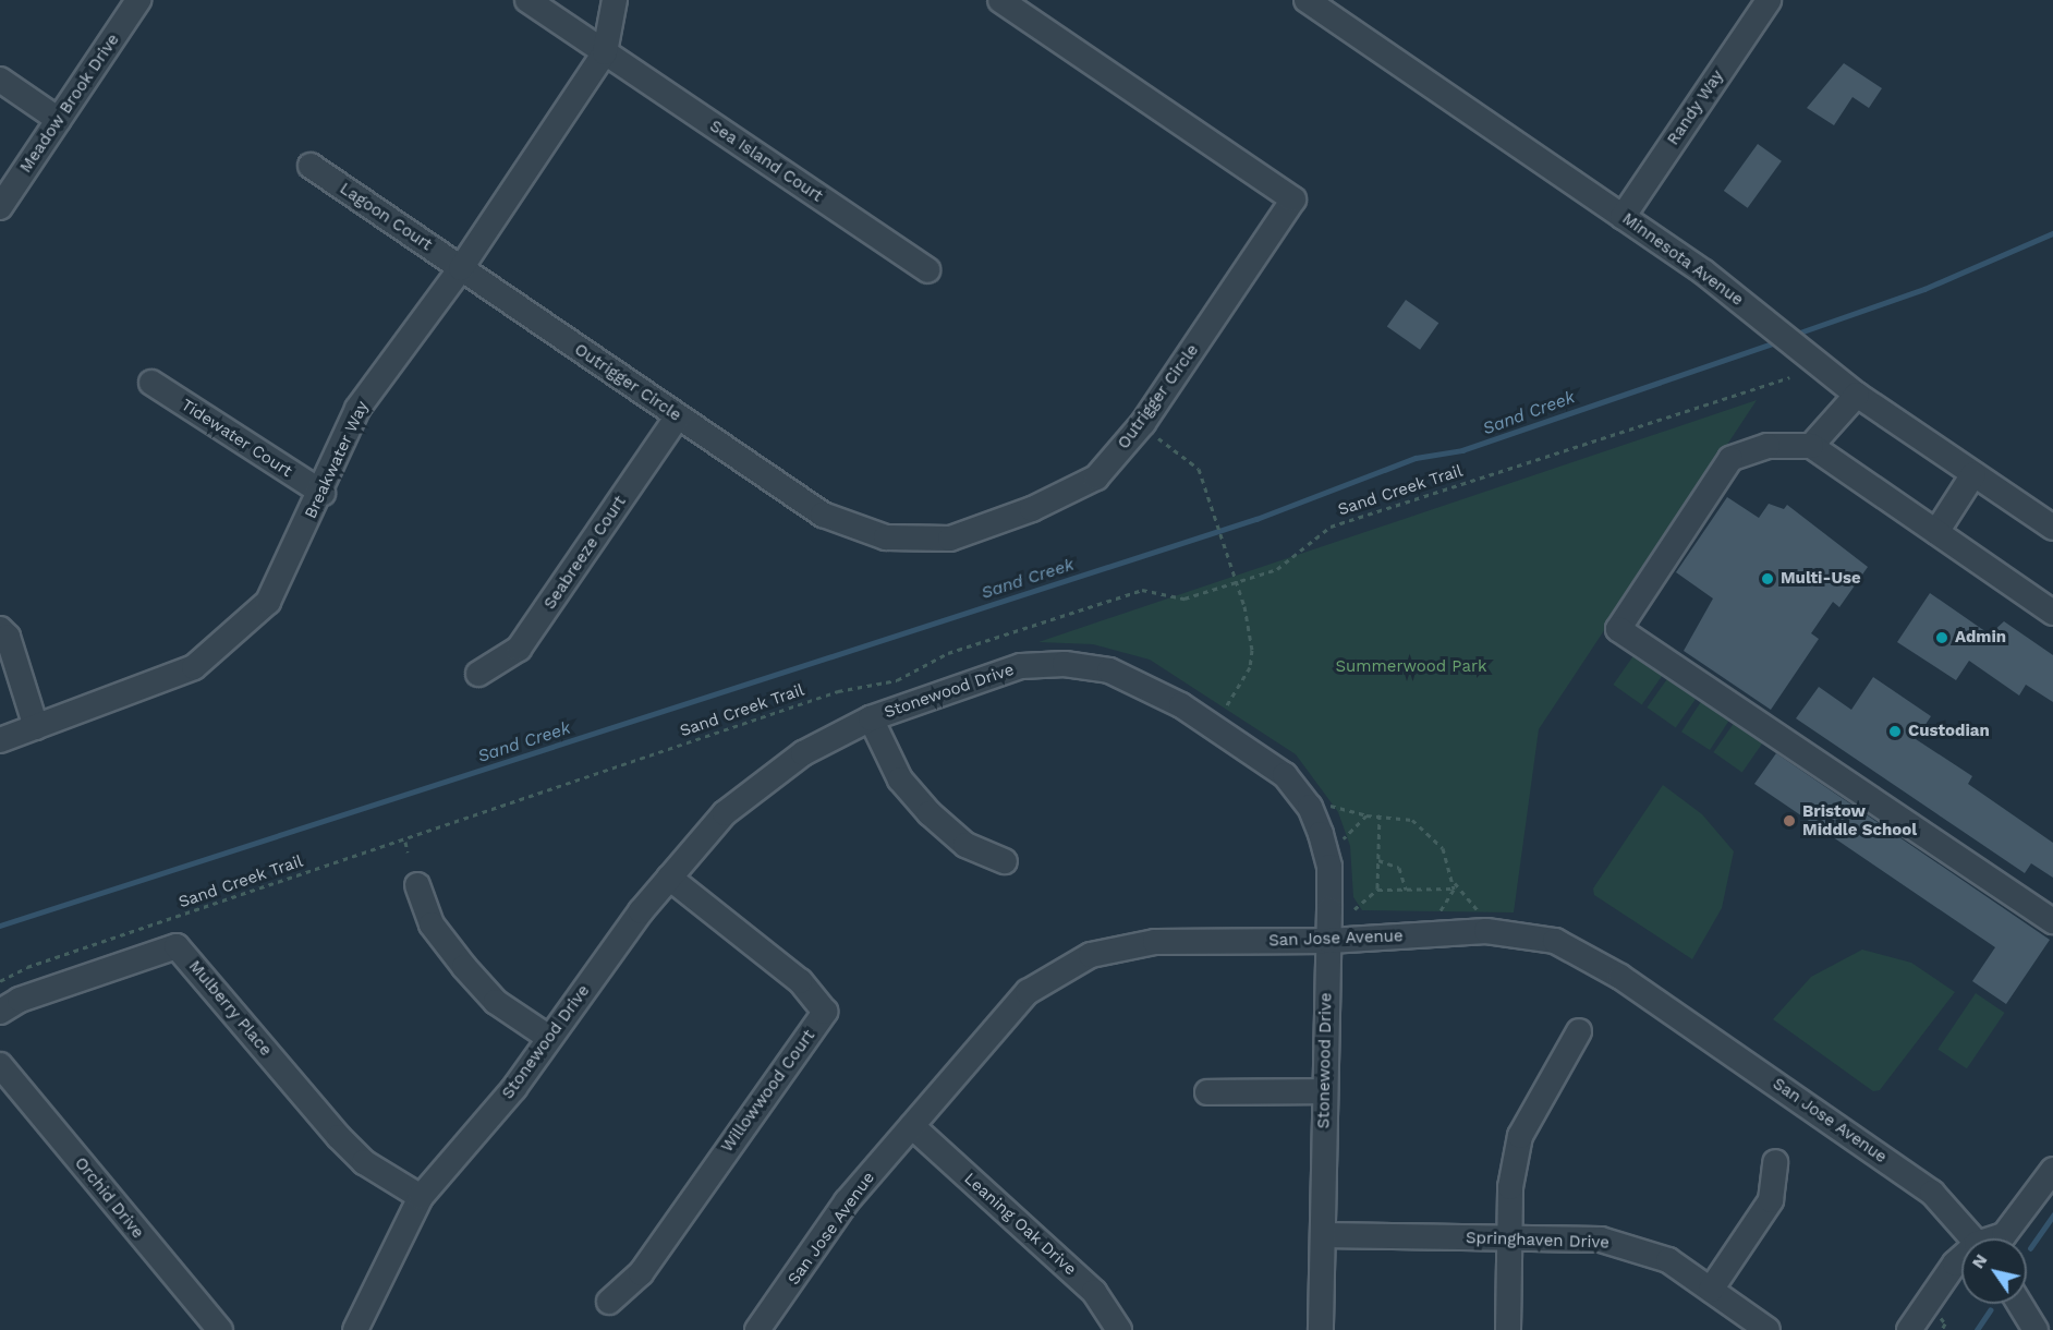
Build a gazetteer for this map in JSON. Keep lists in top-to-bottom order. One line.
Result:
{"streets":{"street":["Meadow Brook Drive","Randy Way","Sea Island Court","Lagoon Court","Minnesota Avenue","Outrigger Circle","Tidewater Court","Breakwater Way","Seabreeze Court","Stonewood Drive","San Jose Avenue","Mulberry Place","Willowwood Court","Orchid Drive","Leaning Oak Drive","Springhaven Drive"],"path":["Sand Creek Trail"]},"crossings":[["Randy Way","Minnesota Avenue"],["Sea Island Court","Breakwater Way"],["Lagoon Court","Outrigger Circle"],["Lagoon Court","Breakwater Way"],["Outrigger Circle","Breakwater Way"],["Outrigger Circle","Seabreeze Court"],["Tidewater Court","Breakwater Way"],["Stonewood Drive","San Jose Avenue"],["Stonewood Drive","Mulberry Place"],["Stonewood Drive","Willowwood Court"],["Stonewood Drive","Springhaven Drive"],["San Jose Avenue","Leaning Oak Drive"]],"water":["Sand Creek"],"parks":["Summerwood Park"],"places":["Multi-Use","Admin","Custodian","Bristow Middle School"],"north":"top left"}
